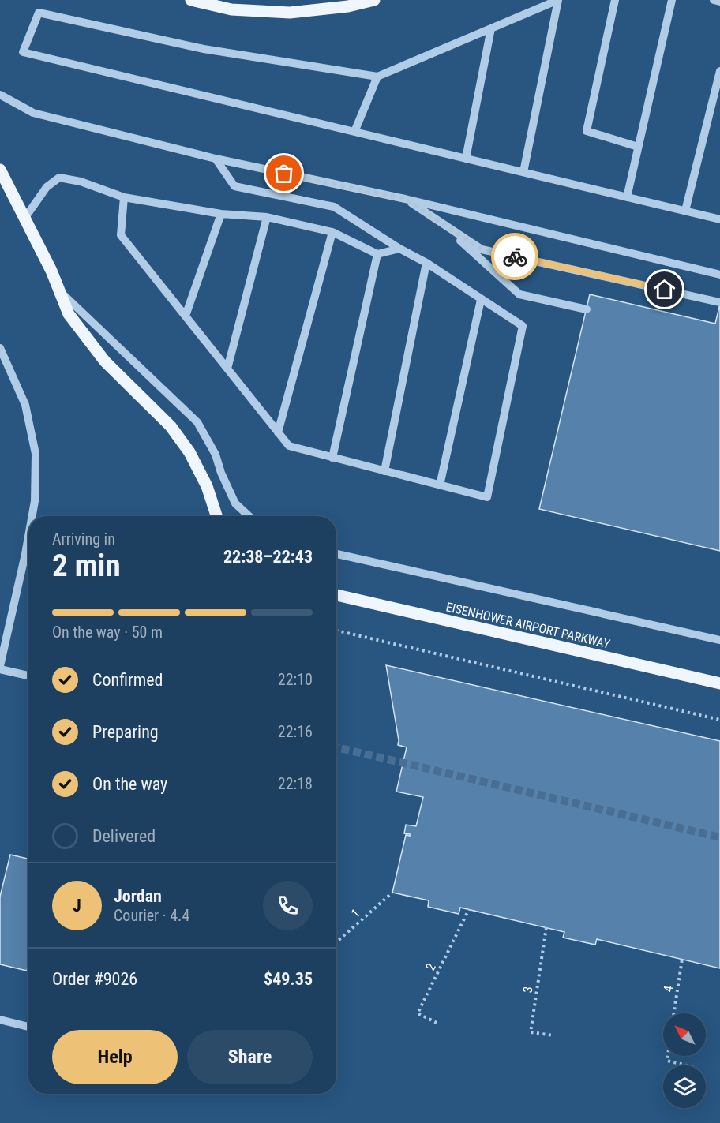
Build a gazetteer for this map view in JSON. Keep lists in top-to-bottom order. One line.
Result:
{"streets":{"main road":["EISENHOWER AIRPORT PARKWAY"],"path":["1","2","4","3"]},"north":"top left","page":{"heading":["2 min","Arriving in","22:38–22:43"],"panel":["Jordan","Courier · 4.4","Order #9026","$49.35"],"bar":"On the way · 50 m","list":[["Confirmed","22:10"],["Preparing","22:16"],["On the way","22:18"],"Delivered"],"round":"J","buttons":["Help","Share"]}}
